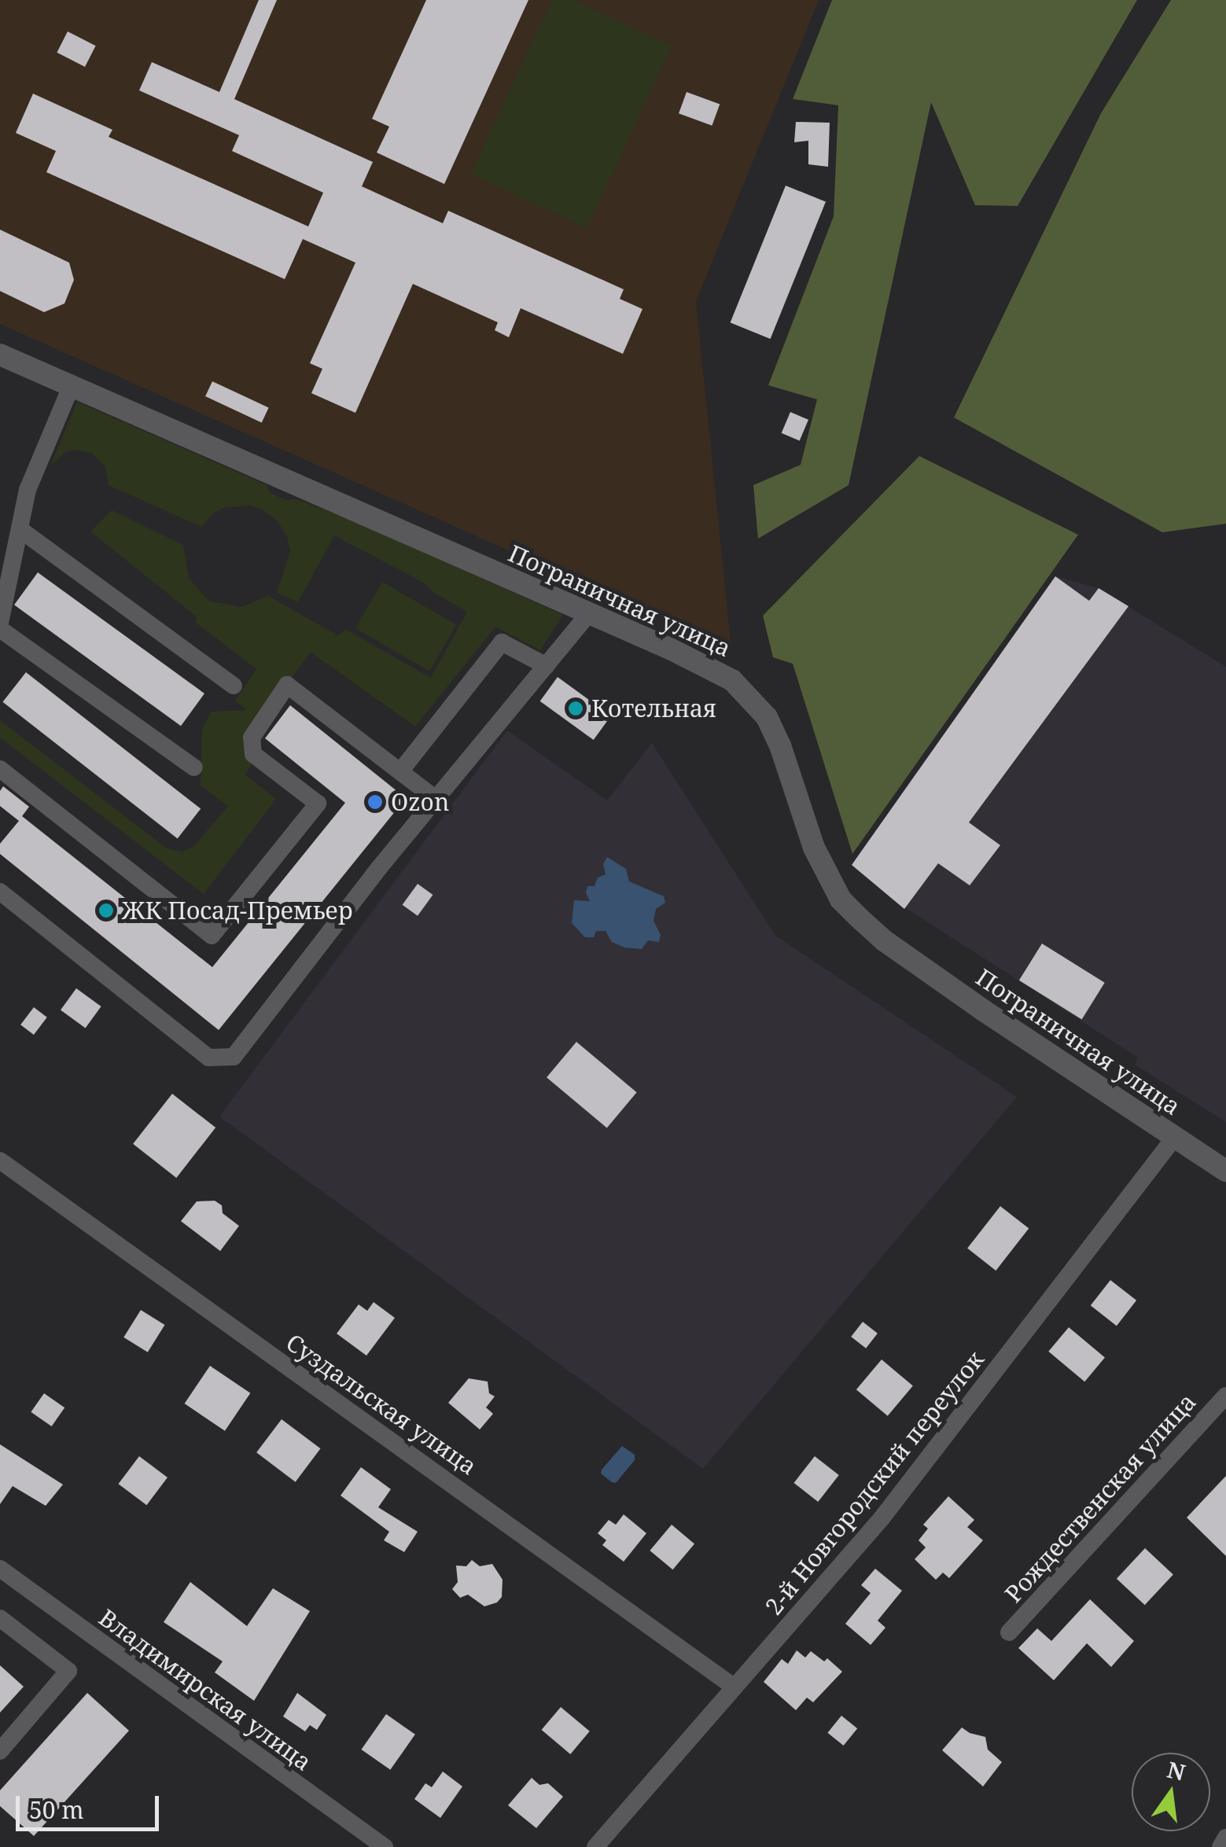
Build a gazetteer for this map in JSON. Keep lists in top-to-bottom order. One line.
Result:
{"streets":{"street":["Пограничная улица","Суздальская улица","2-й Новгородский переулок","Рождественская улица","Владимирская улица"]},"crossings":[["Пограничная улица","2-й Новгородский переулок"],["Суздальская улица","2-й Новгородский переулок"]],"places":["Котельная","Ozon","ЖК Посад-Премьер"],"scale_bar":"50 m","north":"top"}
